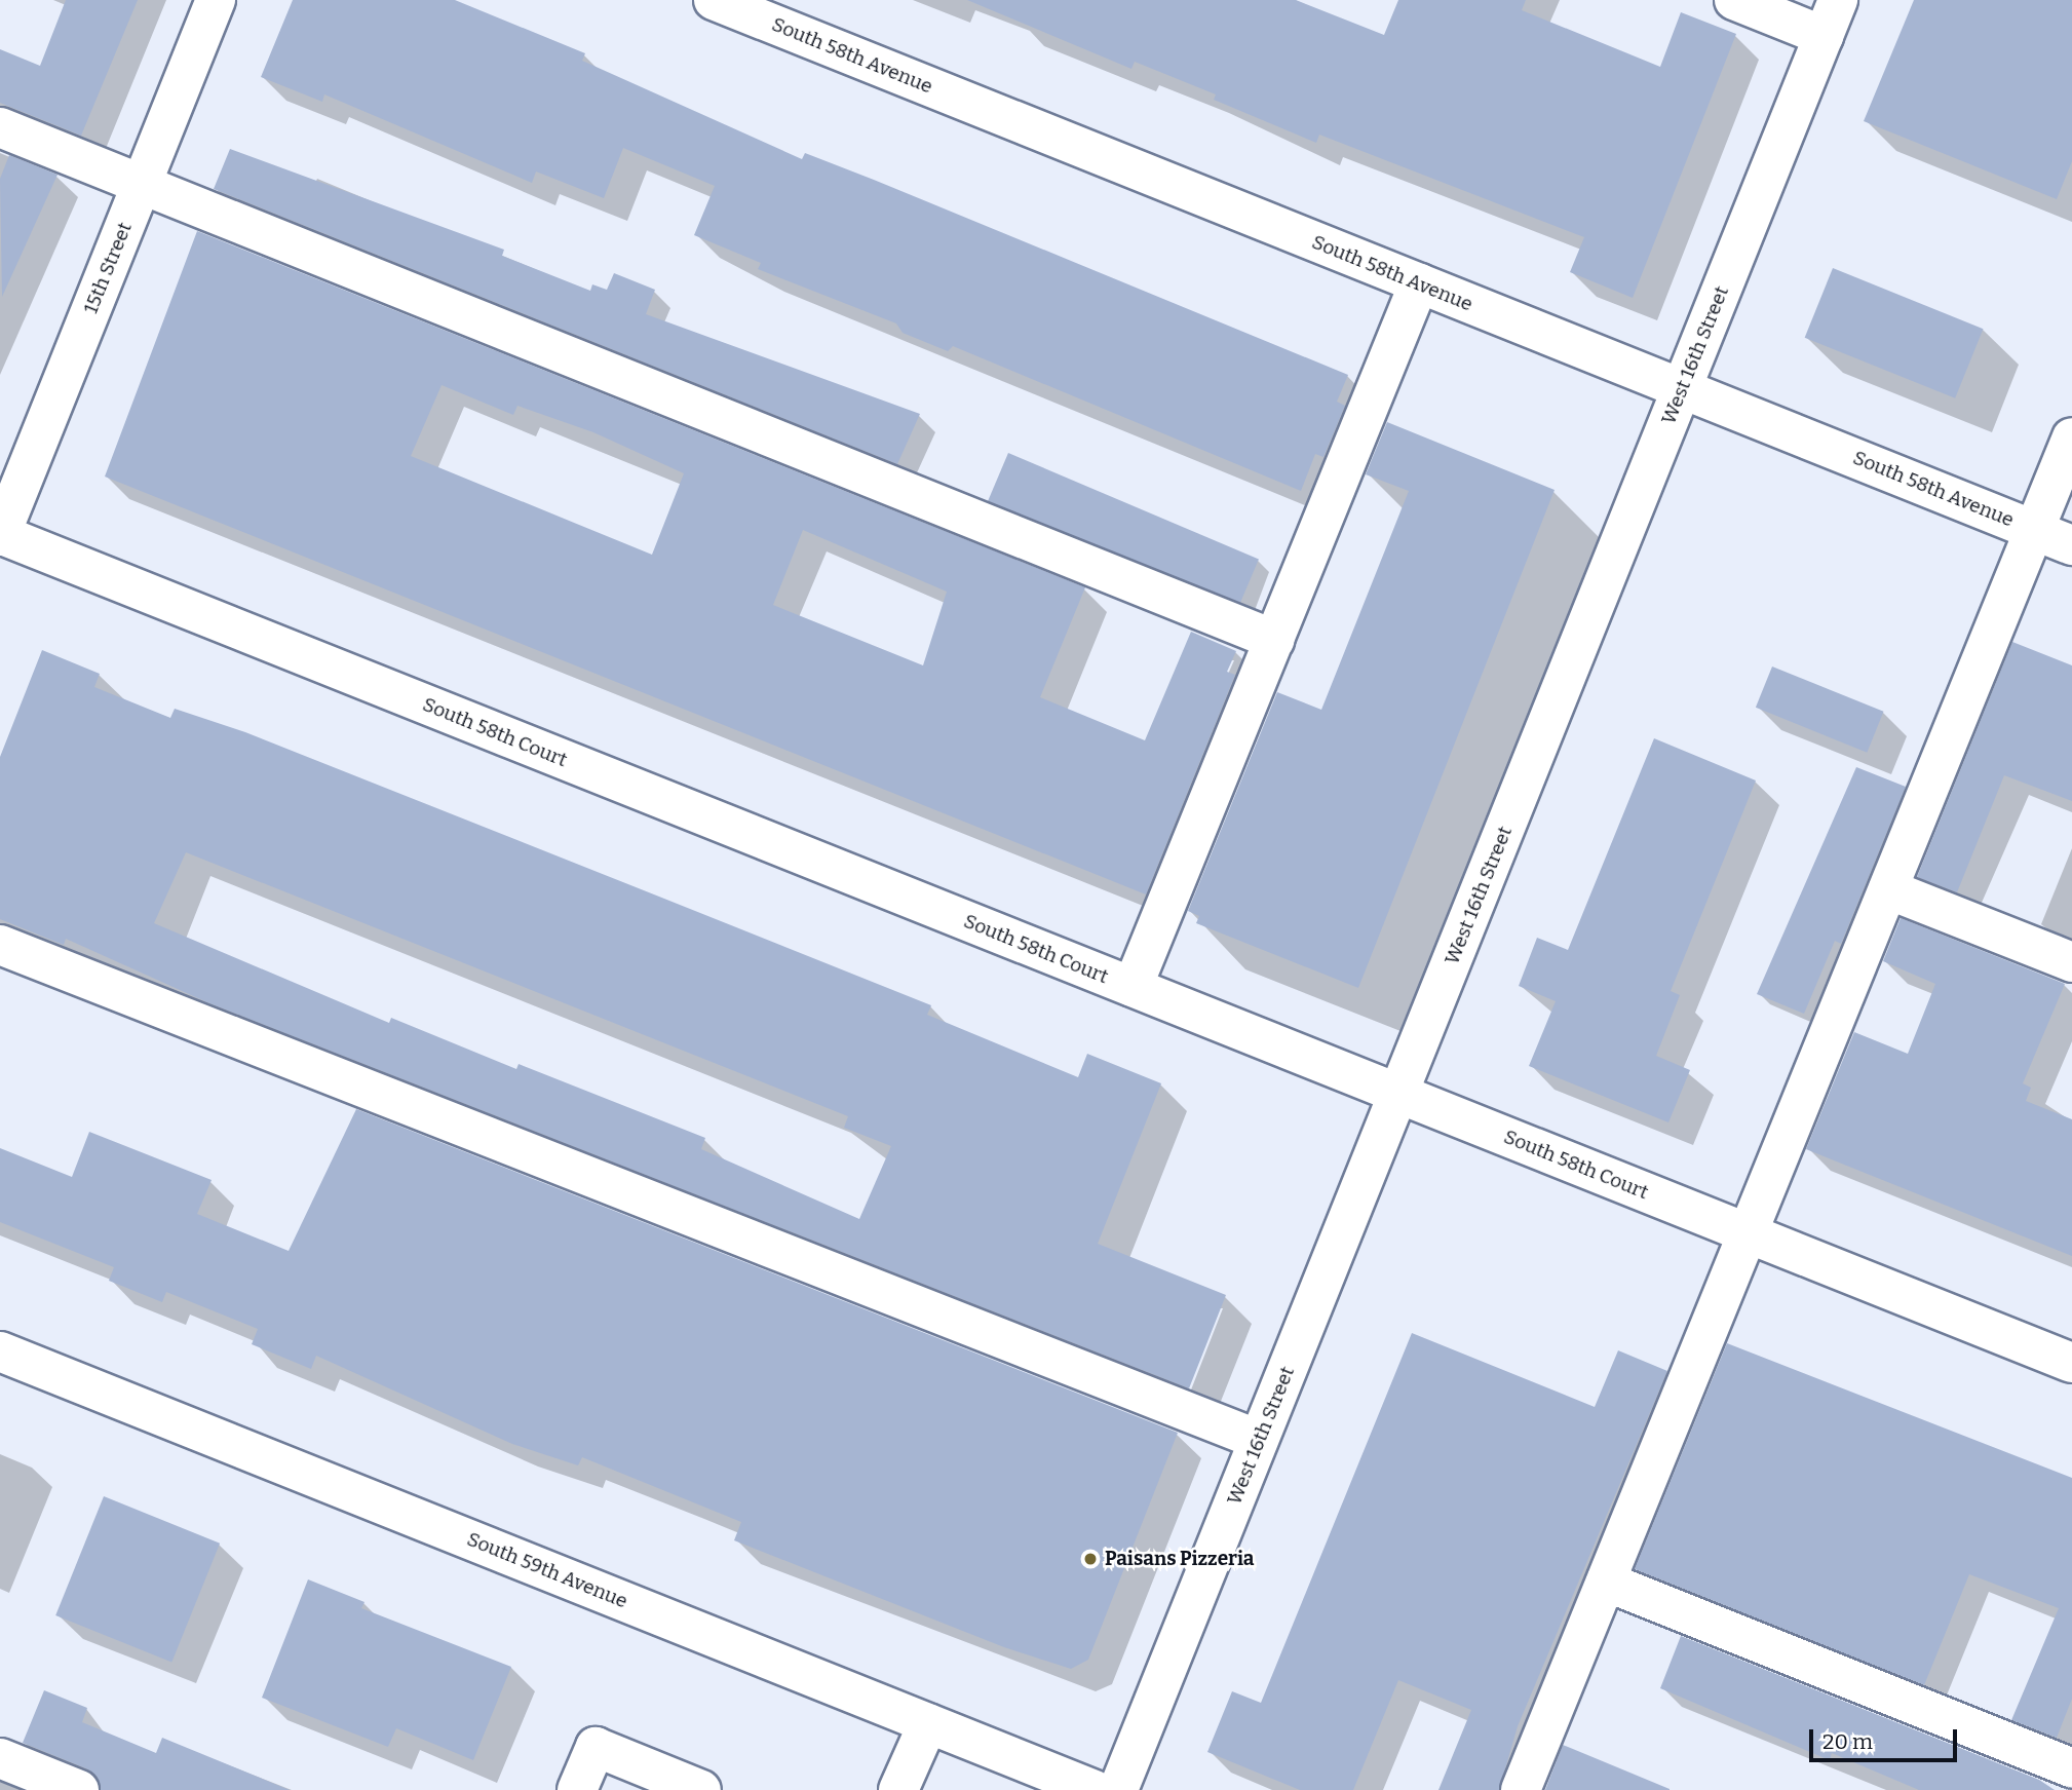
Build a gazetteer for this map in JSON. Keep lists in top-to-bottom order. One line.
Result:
{"streets":{"street":["South 58th Avenue","15th Street","West 16th Street","South 58th Court","South 59th Avenue"]},"crossings":[["South 58th Avenue","West 16th Street"],["15th Street","South 58th Court"],["West 16th Street","South 58th Court"]],"places":["Paisans Pizzeria"],"scale_bar":"20 m"}
